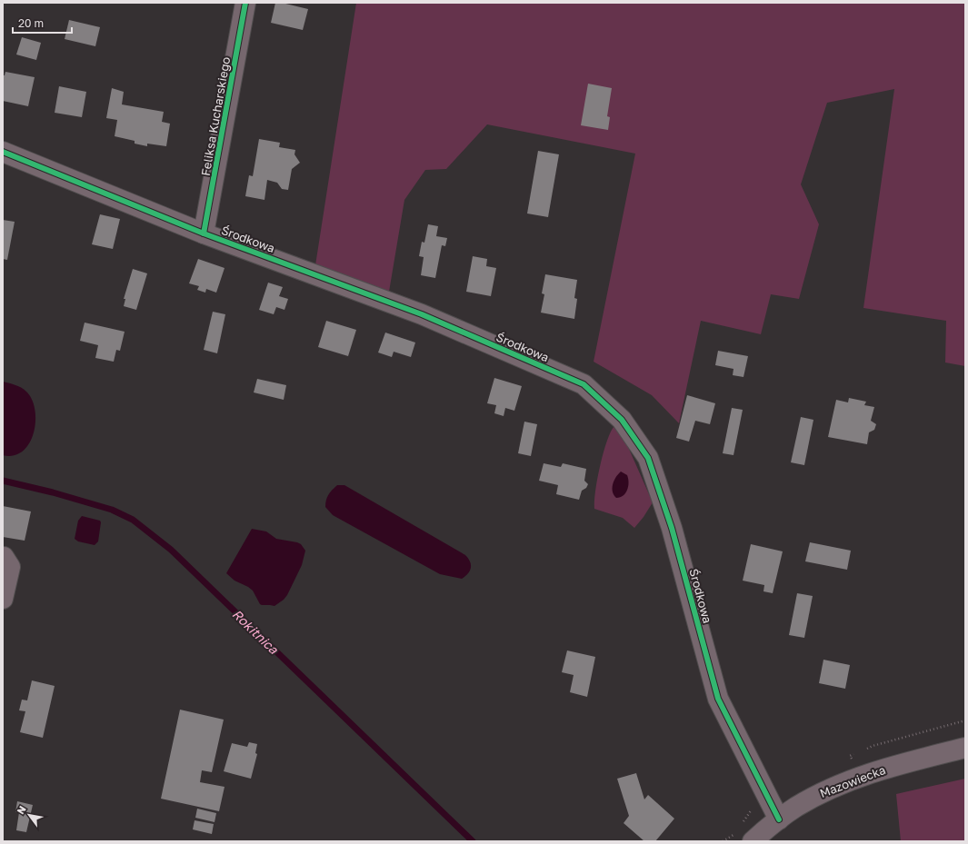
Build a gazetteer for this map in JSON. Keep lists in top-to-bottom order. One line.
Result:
{"streets":{"street":["Feliksa Kucharskiego","Środkowa","Mazowiecka"]},"crossings":[["Feliksa Kucharskiego","Środkowa"],["Środkowa","Mazowiecka"]],"water":["Rokitnica"],"scale_bar":"20 m","north":"top left"}
